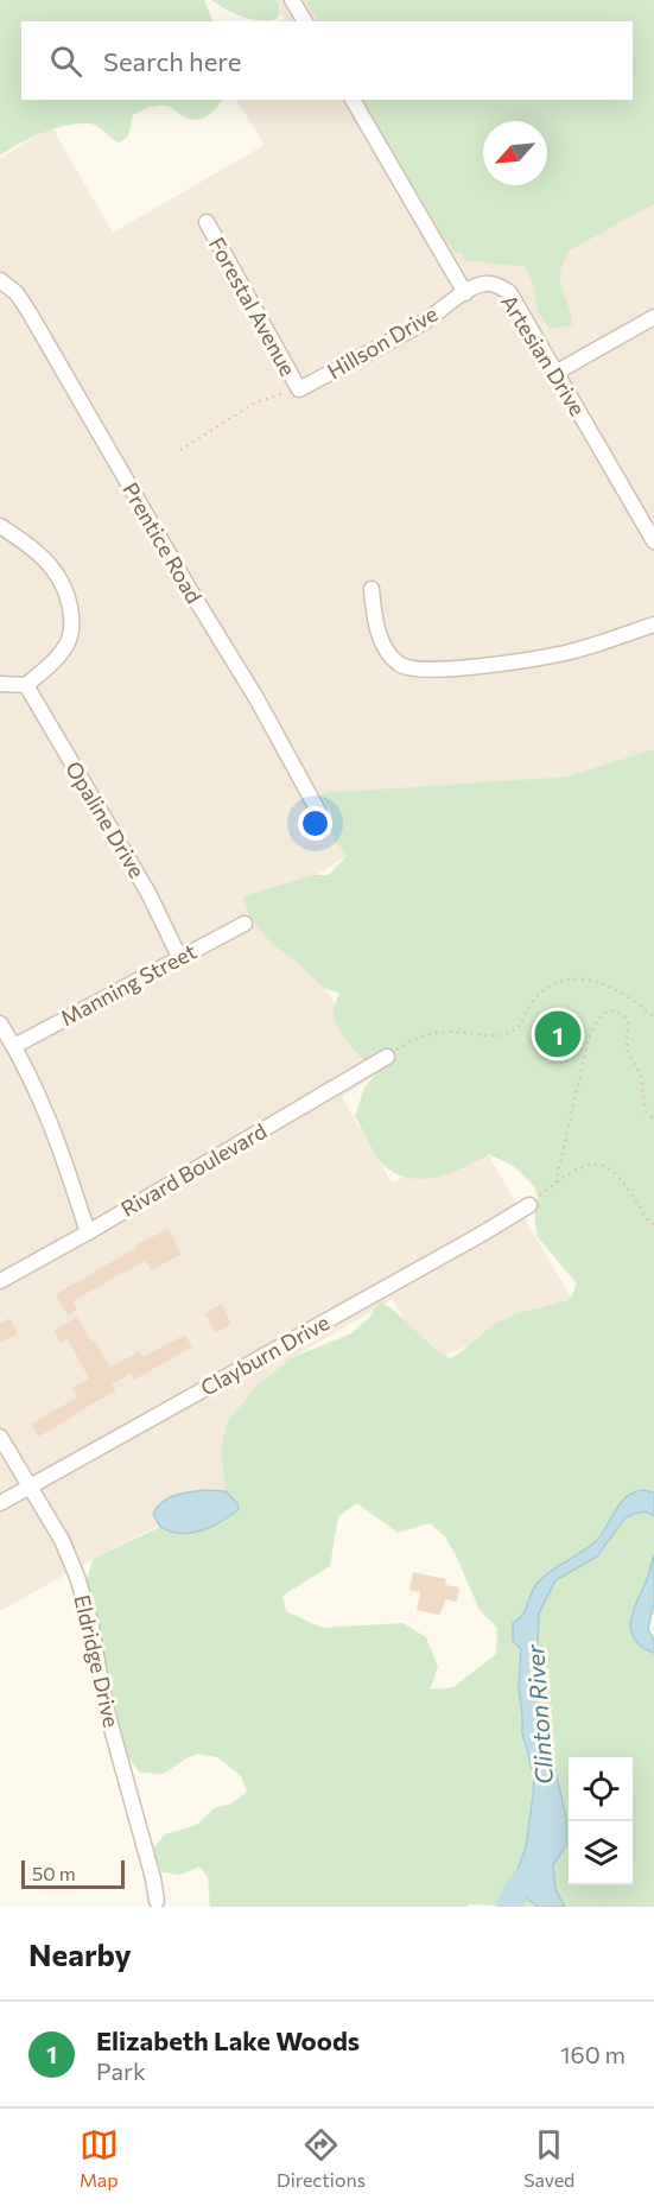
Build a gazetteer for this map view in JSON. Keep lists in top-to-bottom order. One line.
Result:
{"streets":{"street":["Forestal Avenue","Hillson Drive","Artesian Drive","Prentice Road","Opaline Drive","Manning Street","Rivard Boulevard","Clayburn Drive","Eldridge Drive"]},"crossings":[["Forestal Avenue","Hillson Drive"],["Hillson Drive","Artesian Drive"],["Opaline Drive","Manning Street"],["Clayburn Drive","Eldridge Drive"]],"water":["Clinton River"],"scale_bar":"50 m","north":"bottom left","page":{"search":"Search here","pins":"1","scale":"50 m","heading":"Nearby","list":[{"mark":"1","name":"Elizabeth Lake Woods","note":"Park","value":"160 m"}],"nav":["Map","Directions","Saved"]}}
